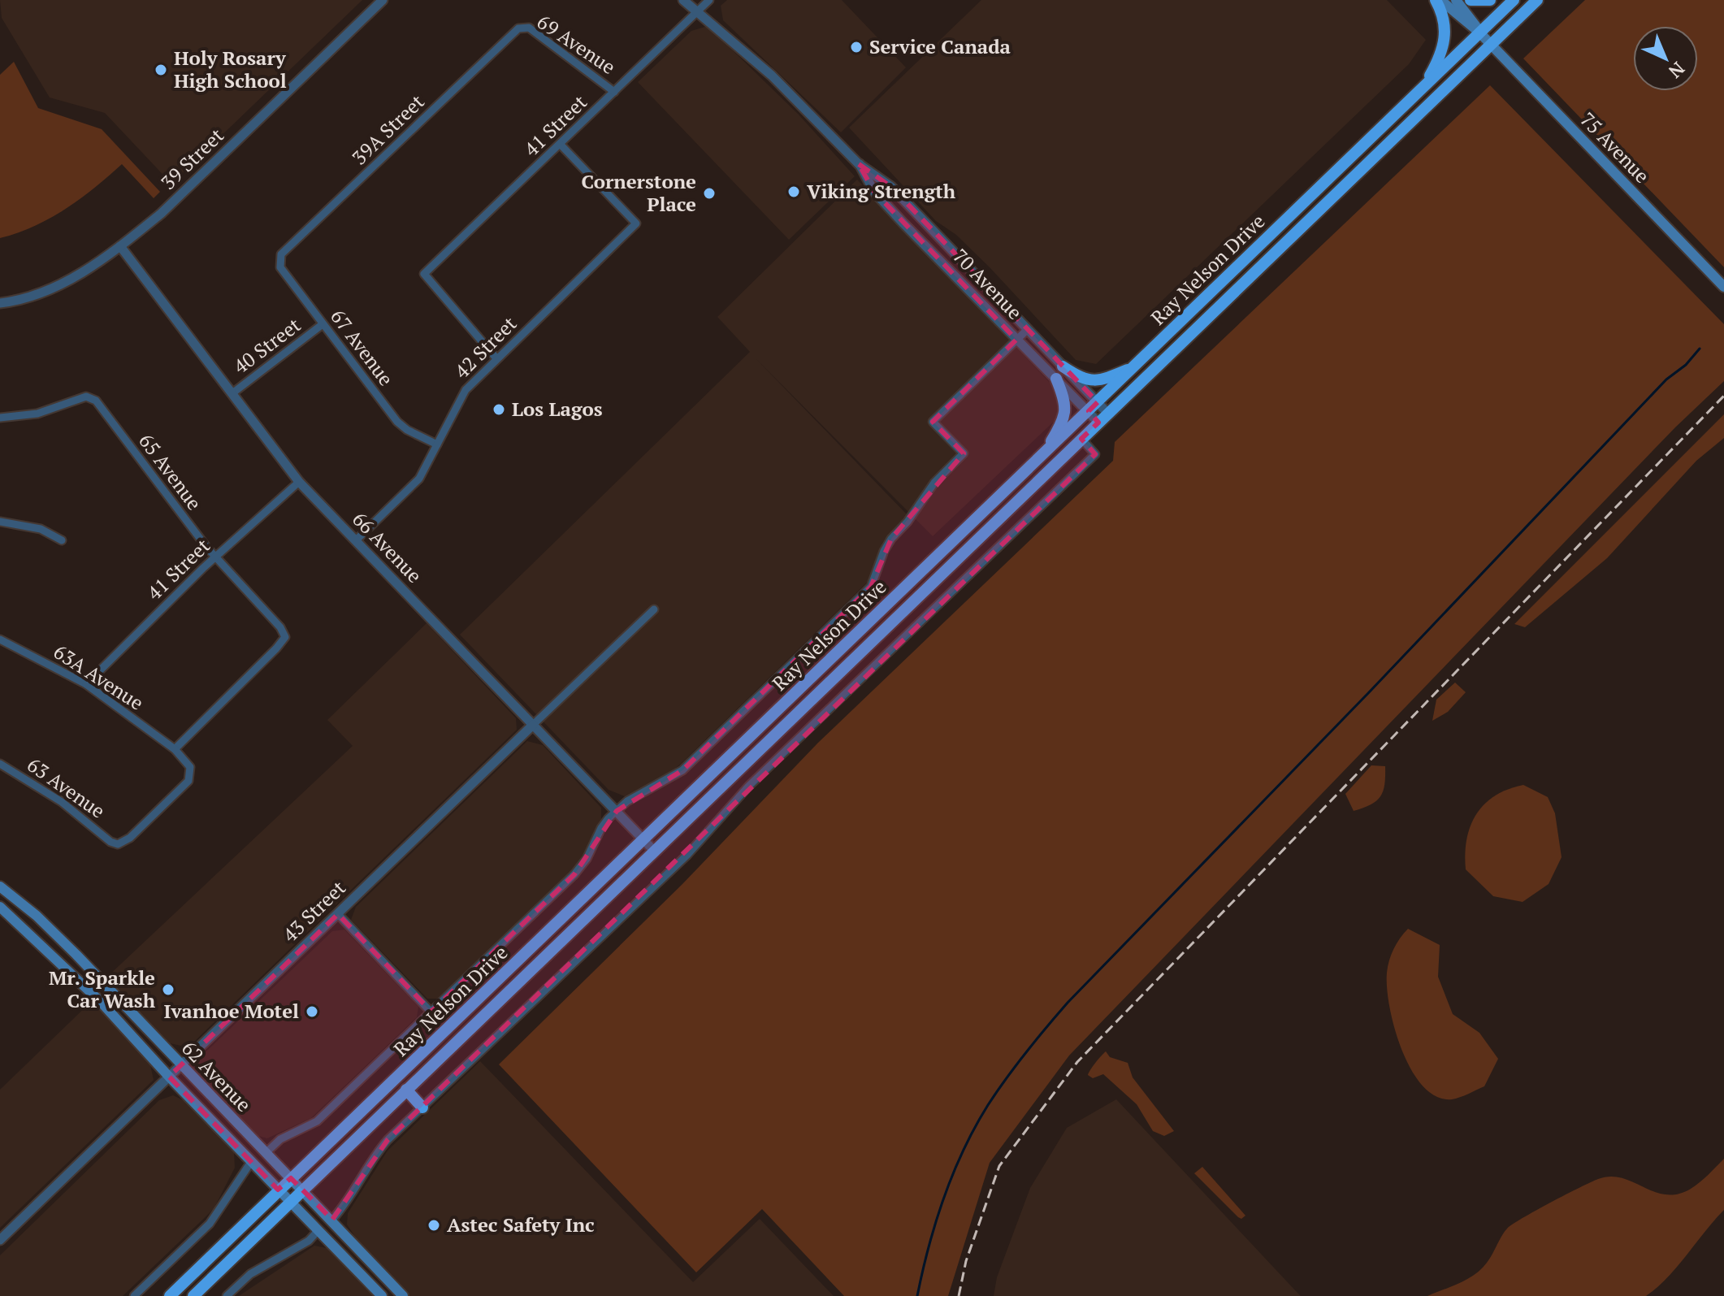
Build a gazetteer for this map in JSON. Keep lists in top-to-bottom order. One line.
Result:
{"streets":{"highway":["Ray Nelson Drive"],"main road":["75 Avenue","62 Avenue"],"street":["69 Avenue","41 Street","39A Street","39 Street","70 Avenue","40 Street","67 Avenue","42 Street","65 Avenue","66 Avenue","63A Avenue","63 Avenue","43 Street"]},"crossings":[["69 Avenue","41 Street"],["69 Avenue","39A Street"],["41 Street","70 Avenue"],["41 Street","42 Street"],["41 Street","65 Avenue"],["41 Street","66 Avenue"],["41 Street","63A Avenue"],["39A Street","67 Avenue"],["75 Avenue","Ray Nelson Drive"],["39 Street","66 Avenue"],["Ray Nelson Drive","70 Avenue"],["Ray Nelson Drive","66 Avenue"],["Ray Nelson Drive","62 Avenue"],["40 Street","67 Avenue"],["40 Street","66 Avenue"],["67 Avenue","42 Street"],["42 Street","66 Avenue"],["65 Avenue","63A Avenue"],["65 Avenue","63 Avenue"],["66 Avenue","43 Street"],["63A Avenue","63 Avenue"],["43 Street","62 Avenue"]],"places":["Service Canada","Holy Rosary High School","Viking Strength","Cornerstone Place","Los Lagos","Mr. Sparkle Car Wash","Ivanhoe Motel","Astec Safety Inc"],"north":"bottom right"}
